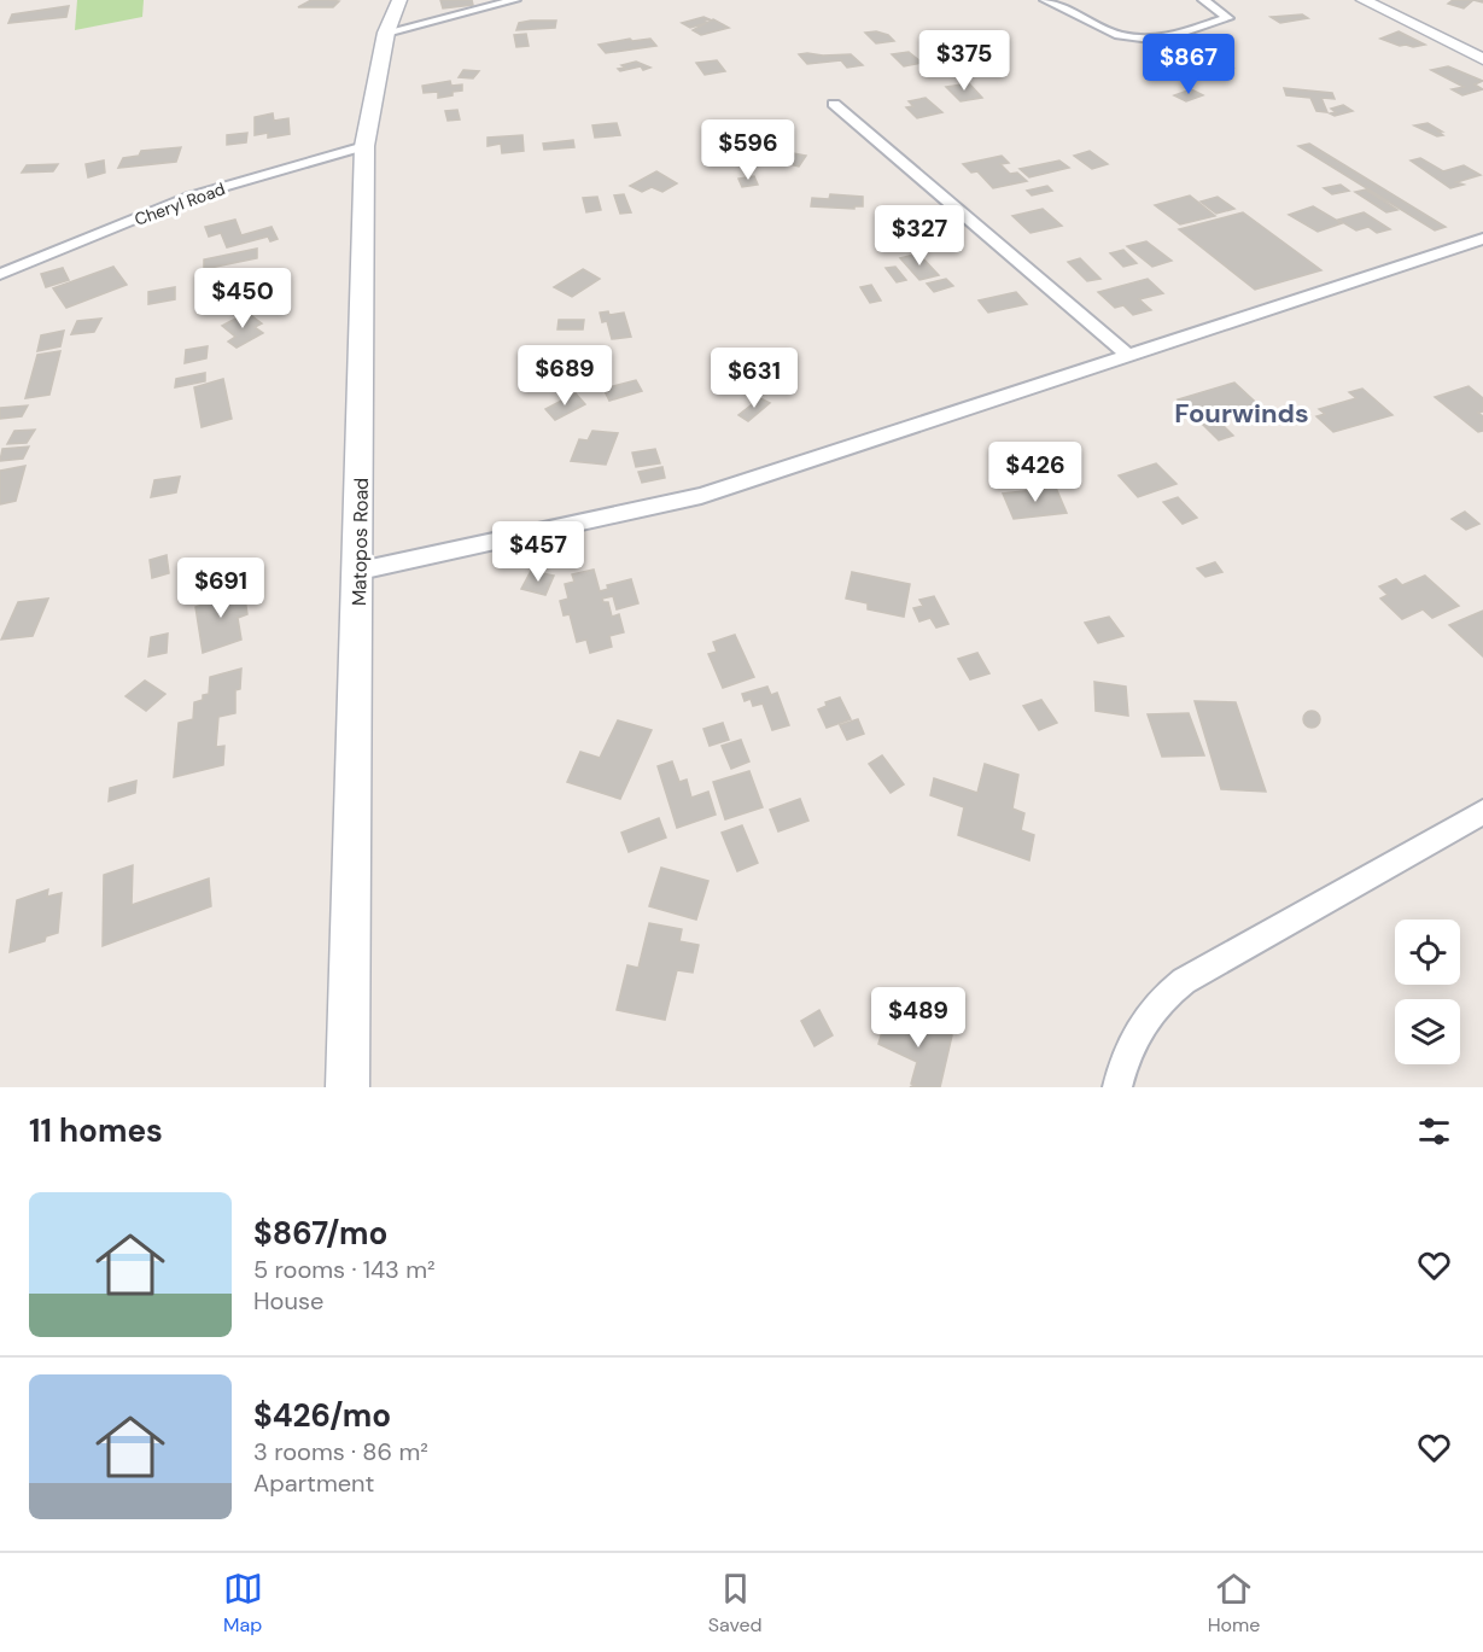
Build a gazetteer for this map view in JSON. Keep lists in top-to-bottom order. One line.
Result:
{"streets":{"main road":["Matopos Road"],"street":["Cheryl Road"]},"crossings":[["Cheryl Road","Matopos Road"]],"districts":["Fourwinds"],"page":{"price":["$375","$867","$596","$327","$450","$689","$631","$426","$457","$691","$489"],"heading":"11 homes","list":[{"name":"$867/mo","note":"5 rooms · 143 m² · House"},{"name":"$426/mo","note":"3 rooms · 86 m² · Apartment"}],"tabs":["Map","Saved","Home"]}}
